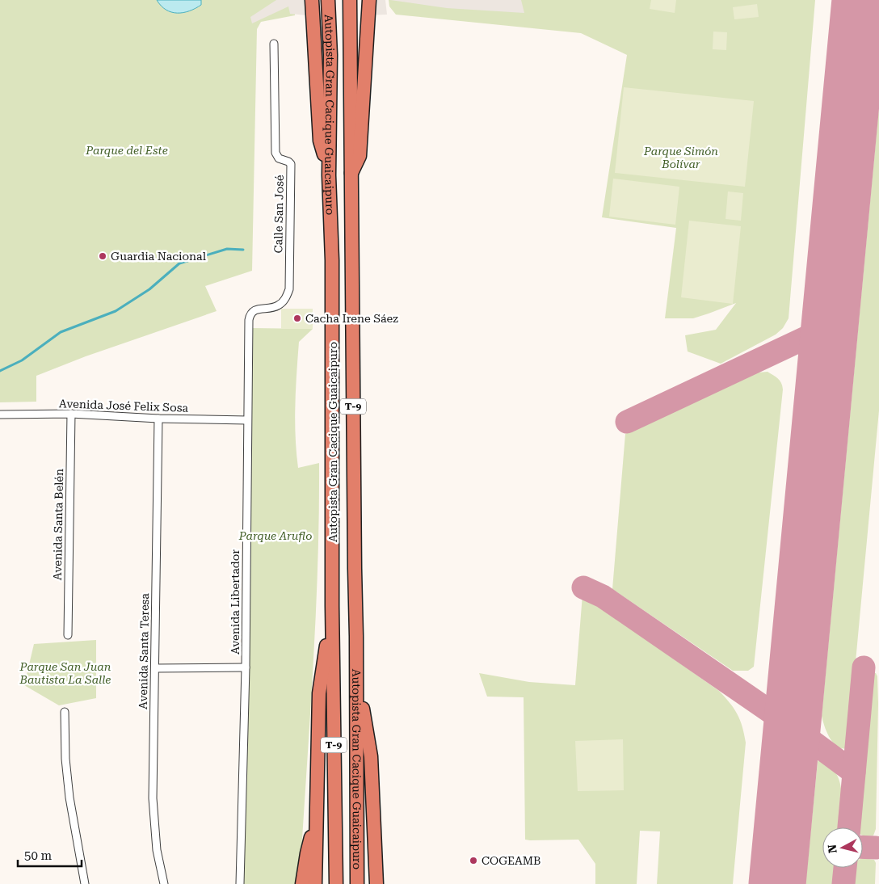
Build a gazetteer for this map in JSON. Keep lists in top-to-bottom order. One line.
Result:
{"streets":{"highway":["Autopista Gran Cacique Guaicaipuro","T-9"],"street":["Calle San José","Avenida José Felix Sosa","Avenida Santa Belén","Avenida Libertador","Avenida Santa Teresa"]},"crossings":[["Calle San José","Avenida Libertador"],["Avenida José Felix Sosa","Avenida Santa Belén"],["Avenida José Felix Sosa","Avenida Libertador"],["Avenida José Felix Sosa","Avenida Santa Teresa"]],"parks":["Parque del Este","Parque Simón Bolívar","Parque Aruflo","Parque San Juan Bautista La Salle"],"places":["Guardia Nacional","Cacha Irene Sáez","COGEAMB"],"scale_bar":"50 m","north":"left"}
